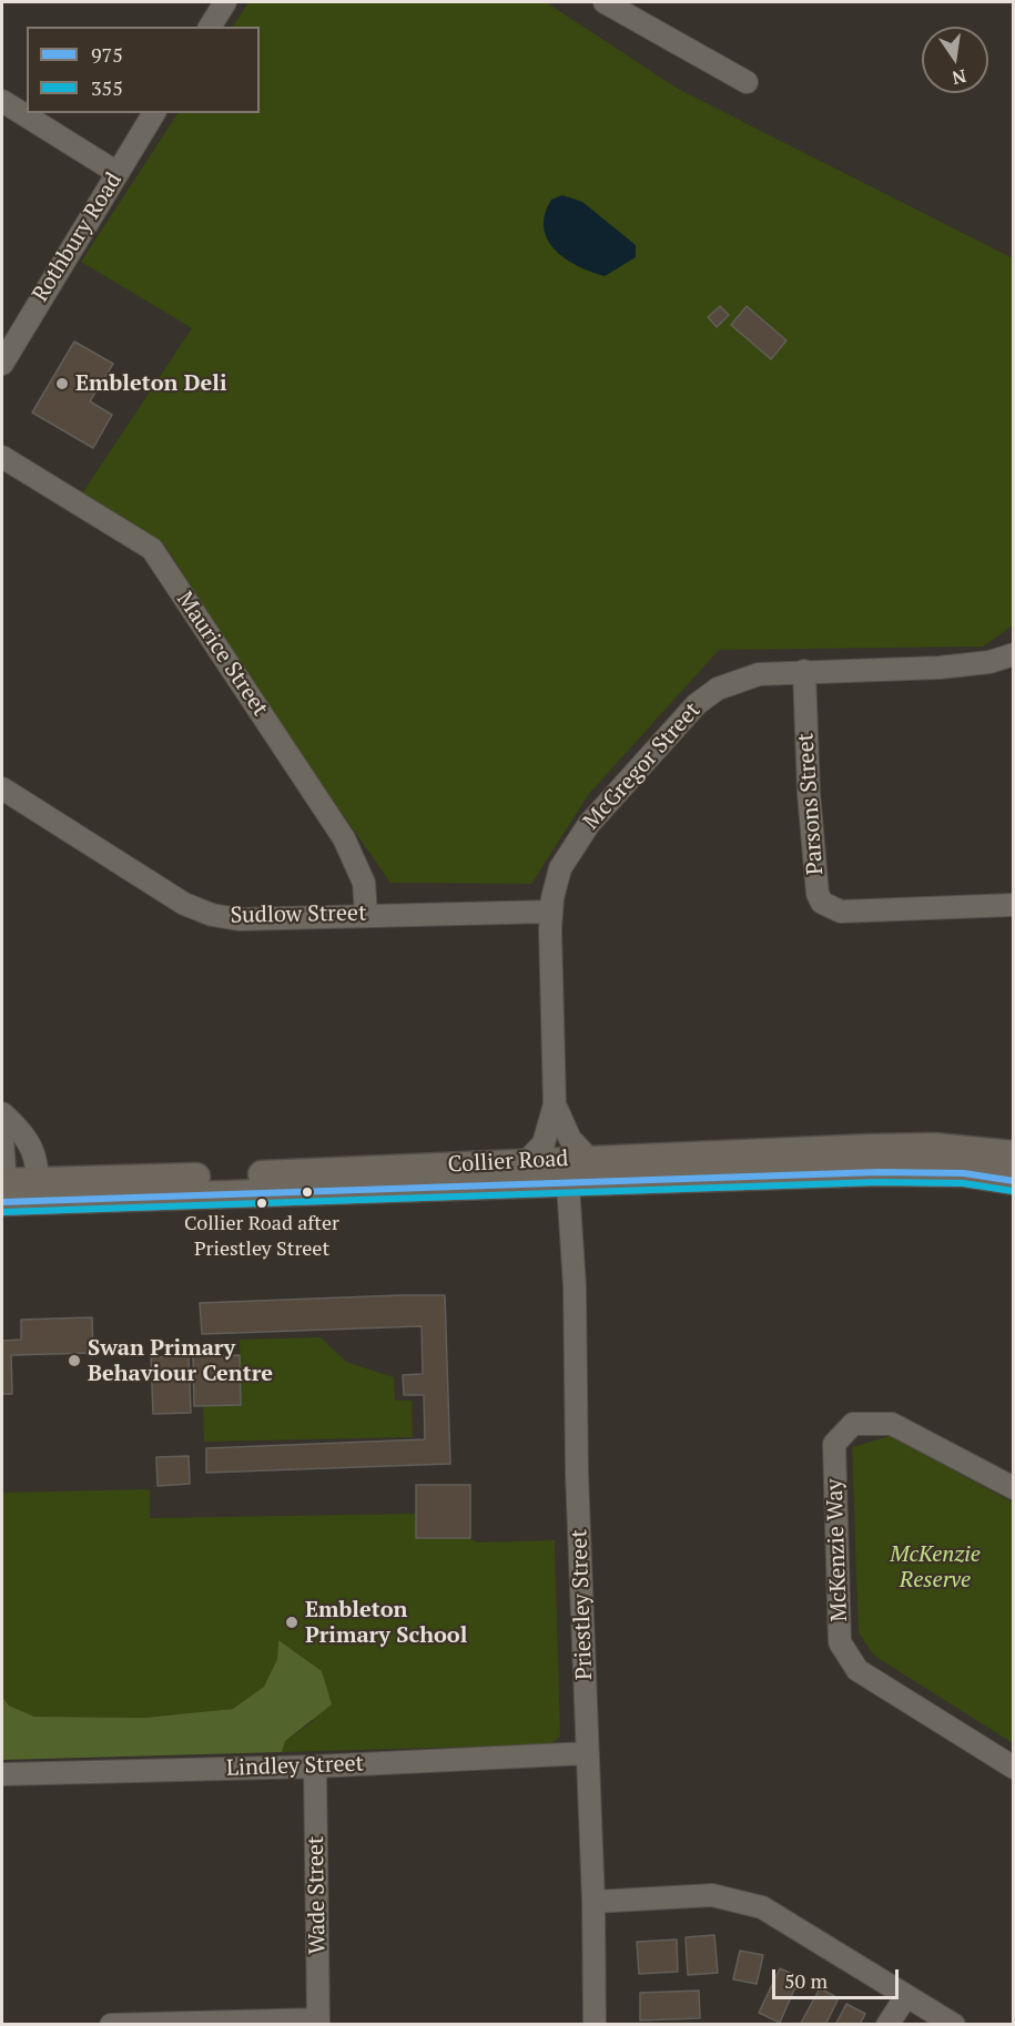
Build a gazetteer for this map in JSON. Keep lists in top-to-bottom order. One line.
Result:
{"streets":{"main road":["Collier Road"],"street":["Rothbury Road","Maurice Street","McGregor Street","Parsons Street","Sudlow Street","McKenzie Way","Priestley Street","Lindley Street","Wade Street"]},"crossings":[["Maurice Street","Sudlow Street"],["McGregor Street","Parsons Street"],["McGregor Street","Sudlow Street"],["McGregor Street","Collier Road"],["Collier Road","Priestley Street"],["Priestley Street","Lindley Street"],["Lindley Street","Wade Street"]],"parks":["McKenzie Reserve"],"places":["Embleton Deli","Collier Road after Priestley Street","Swan Primary Behaviour Centre","Embleton Primary School"],"lines":["transit line 975","transit line 355"],"legend":["975","355"],"scale_bar":"50 m","north":"bottom"}
